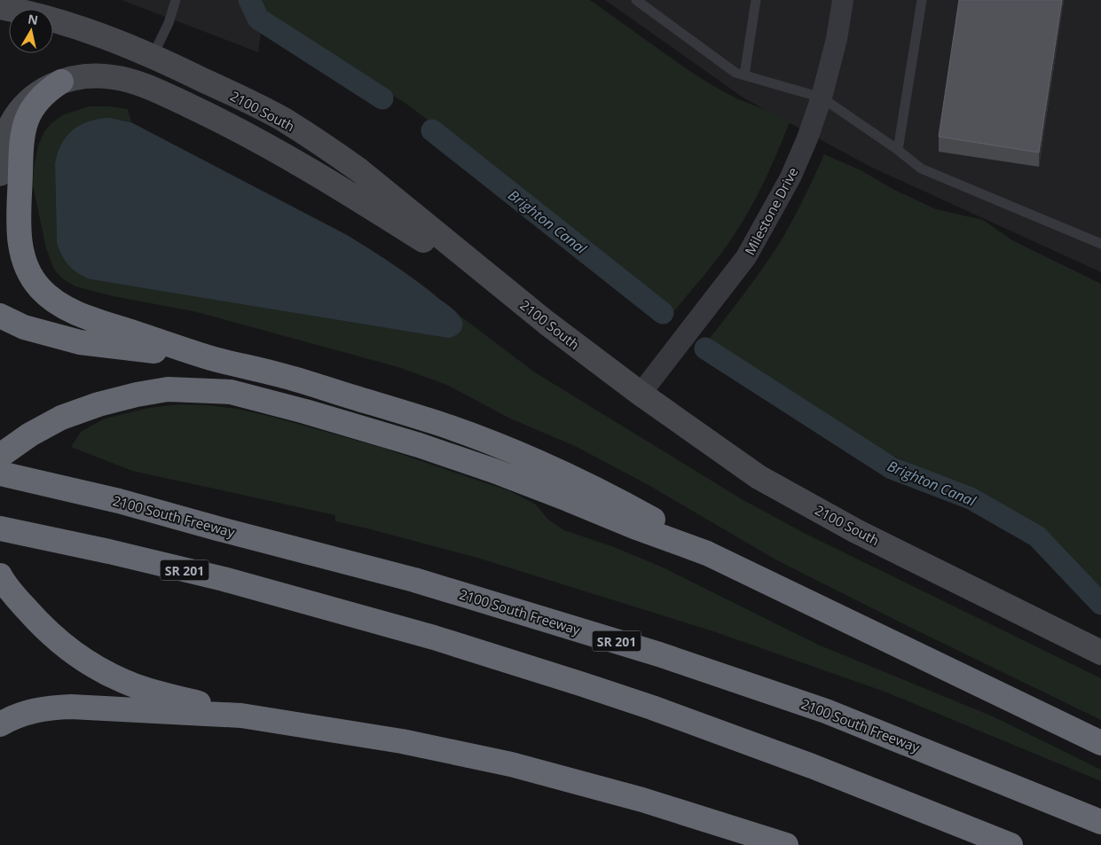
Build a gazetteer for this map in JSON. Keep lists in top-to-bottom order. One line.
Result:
{"streets":{"highway":["2100 South Freeway","SR 201"],"main road":["2100 South"],"street":["Milestone Drive"]},"crossings":[["2100 South","Milestone Drive"]],"water":["Brighton Canal"],"north":"top"}
